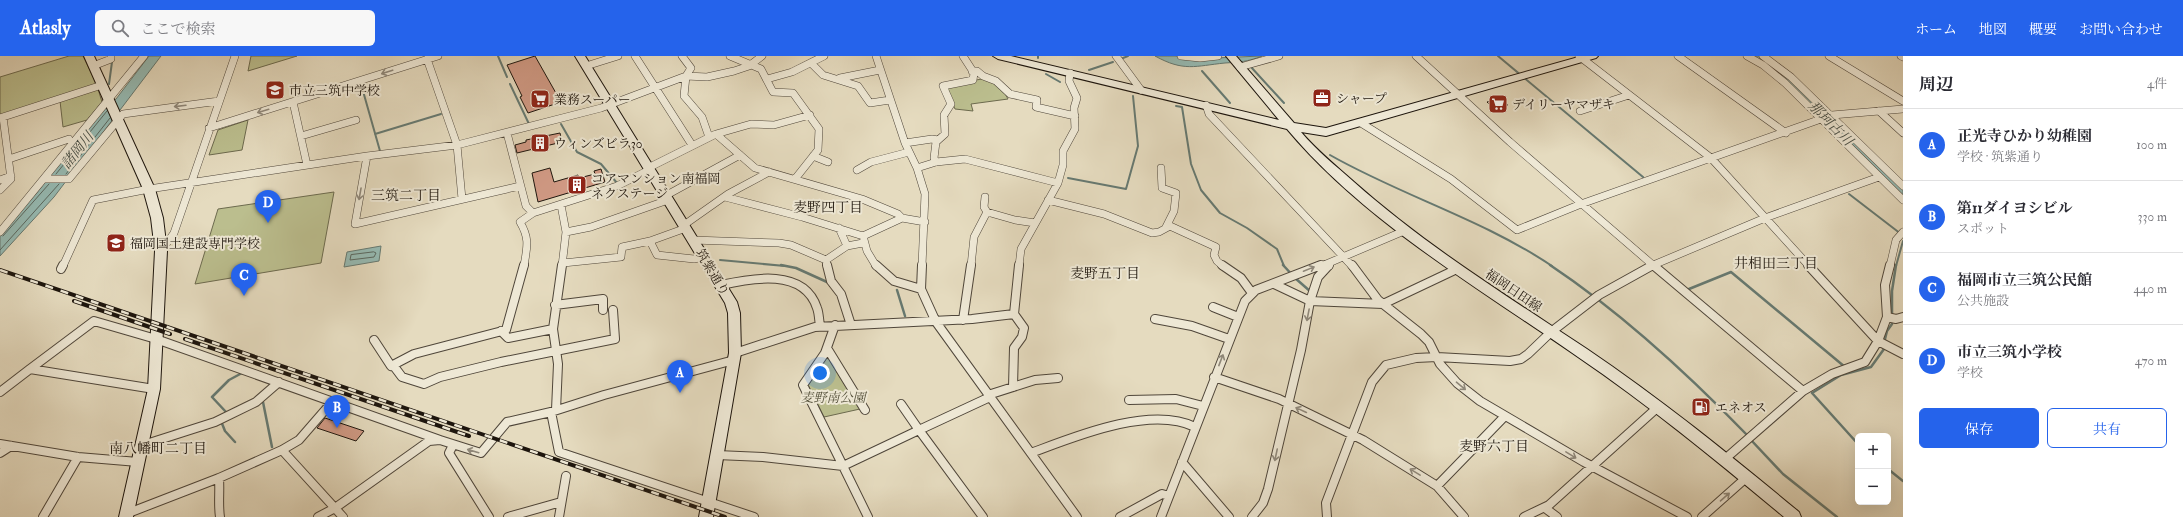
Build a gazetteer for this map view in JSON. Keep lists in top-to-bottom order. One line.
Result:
{"streets":{"street":["筑紫通り","福岡日田線"]},"districts":["三筑二丁目","麦野四丁目","井相田三丁目","麦野五丁目","麦野六丁目","南八幡町二丁目"],"water":["那珂古川","諸岡川"],"parks":["麦野南公園"],"places":{"school or university":["市立三筑中学校","福岡国土建設専門学校"],"office":["シャープ"],"supermarket":["業務スーパー","デイリーヤマザキ"],"building":["ウィンズビラ30","コアマンション南福岡 ネクステージ"],"fuel station":["エネオス"]},"page":{"header":"Atlasly","search":"ここで検索","nav":["ホーム","地図","概要","お問い合わせ"],"heading":["周辺","4件"],"list":[{"mark":"A","name":"正光寺ひかり幼稚園","note":"学校 · 筑紫通り","value":"100 m"},{"mark":"B","name":"第11ダイヨシビル","note":"スポット","value":"330 m"},{"mark":"C","name":"福岡市立三筑公民館","note":"公共施設","value":"440 m"},{"mark":"D","name":"市立三筑小学校","note":"学校","value":"470 m"}],"pins":["D","C","A","B"],"buttons":["保存","共有"],"map_buttons":["+","−"]}}
